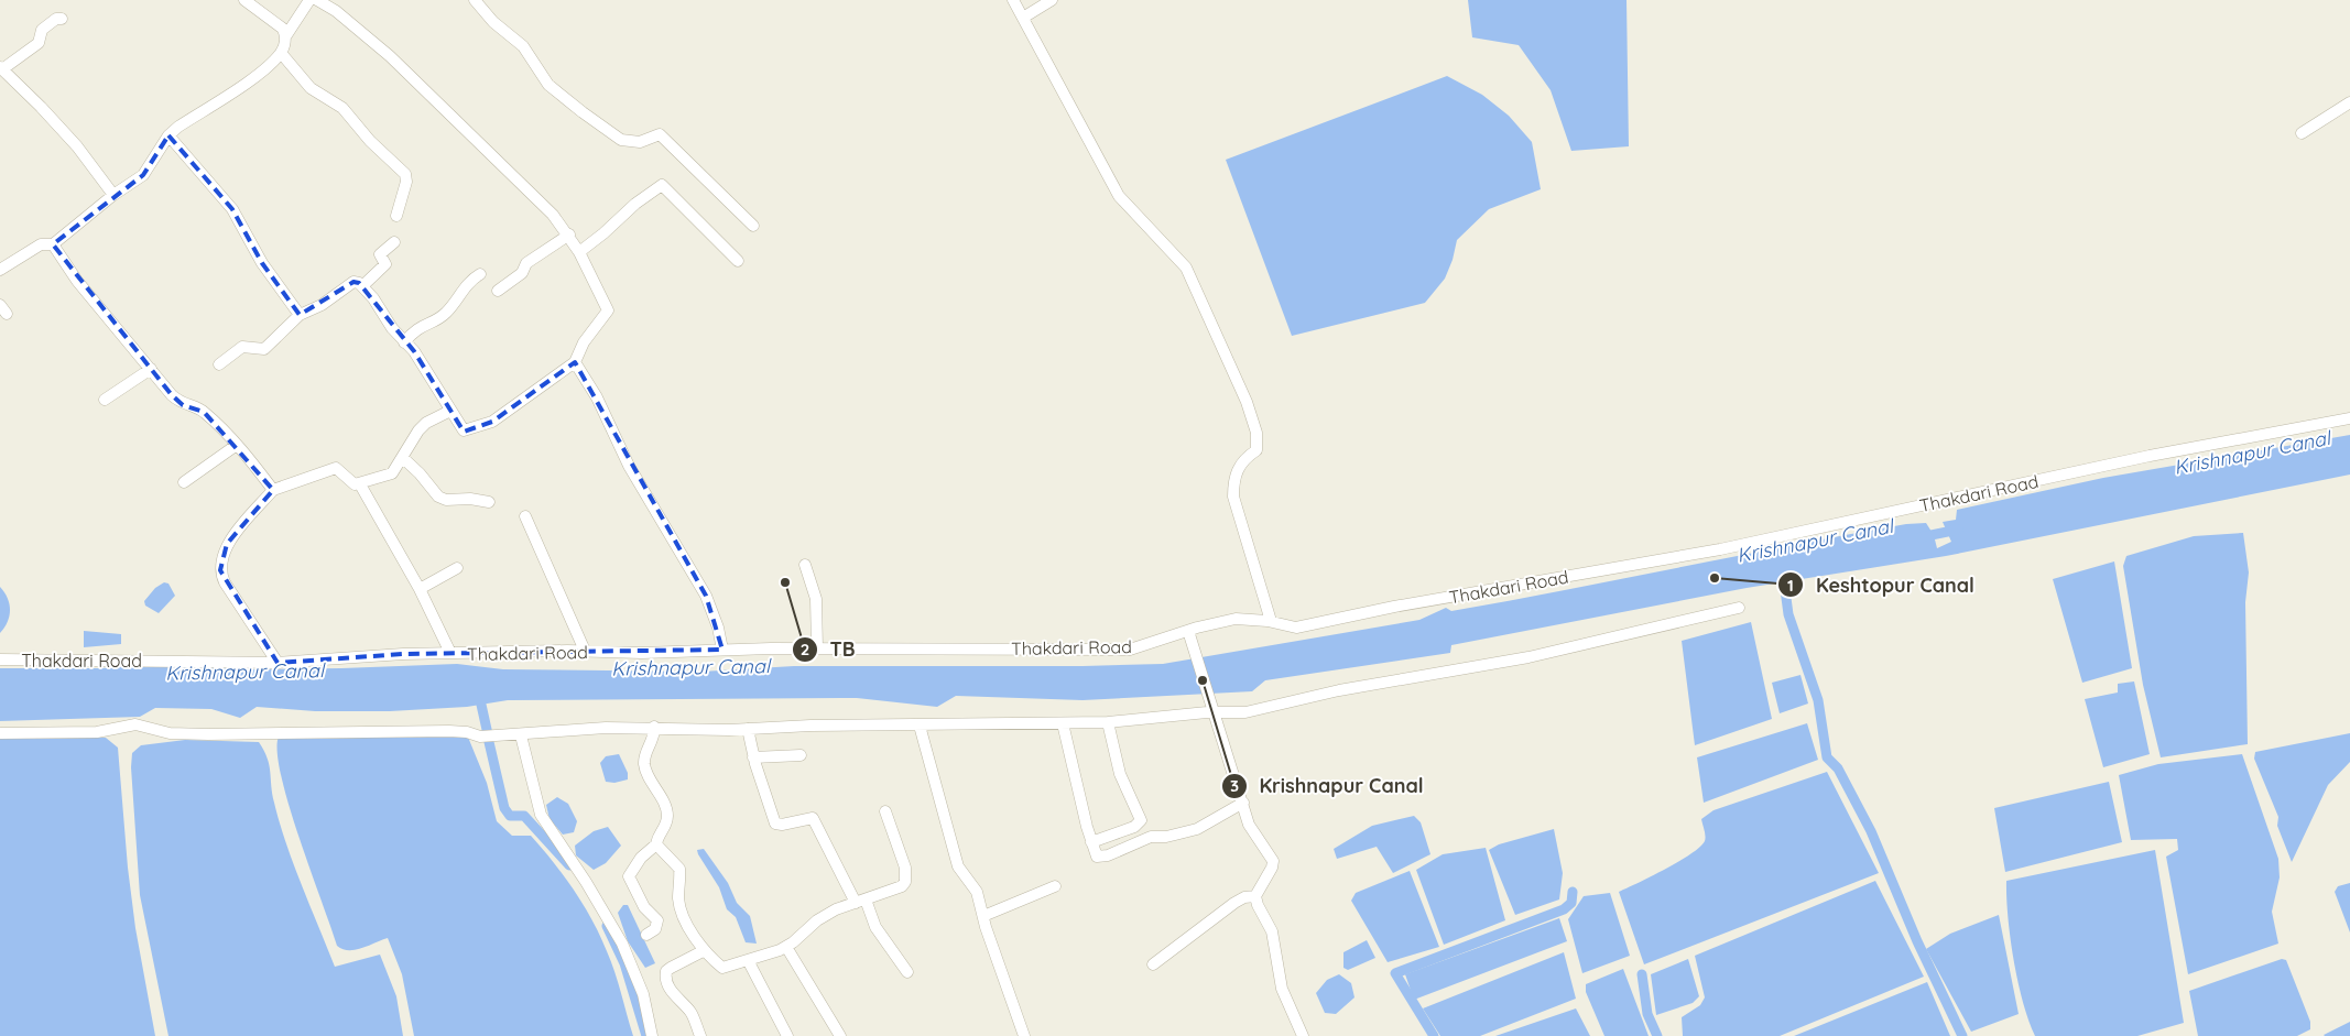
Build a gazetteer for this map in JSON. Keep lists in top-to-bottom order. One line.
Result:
{"streets":{"street":["Thakdari Road"]},"water":["Krishnapur Canal"],"places":["Keshtopur Canal","TB","Krishnapur Canal"]}
